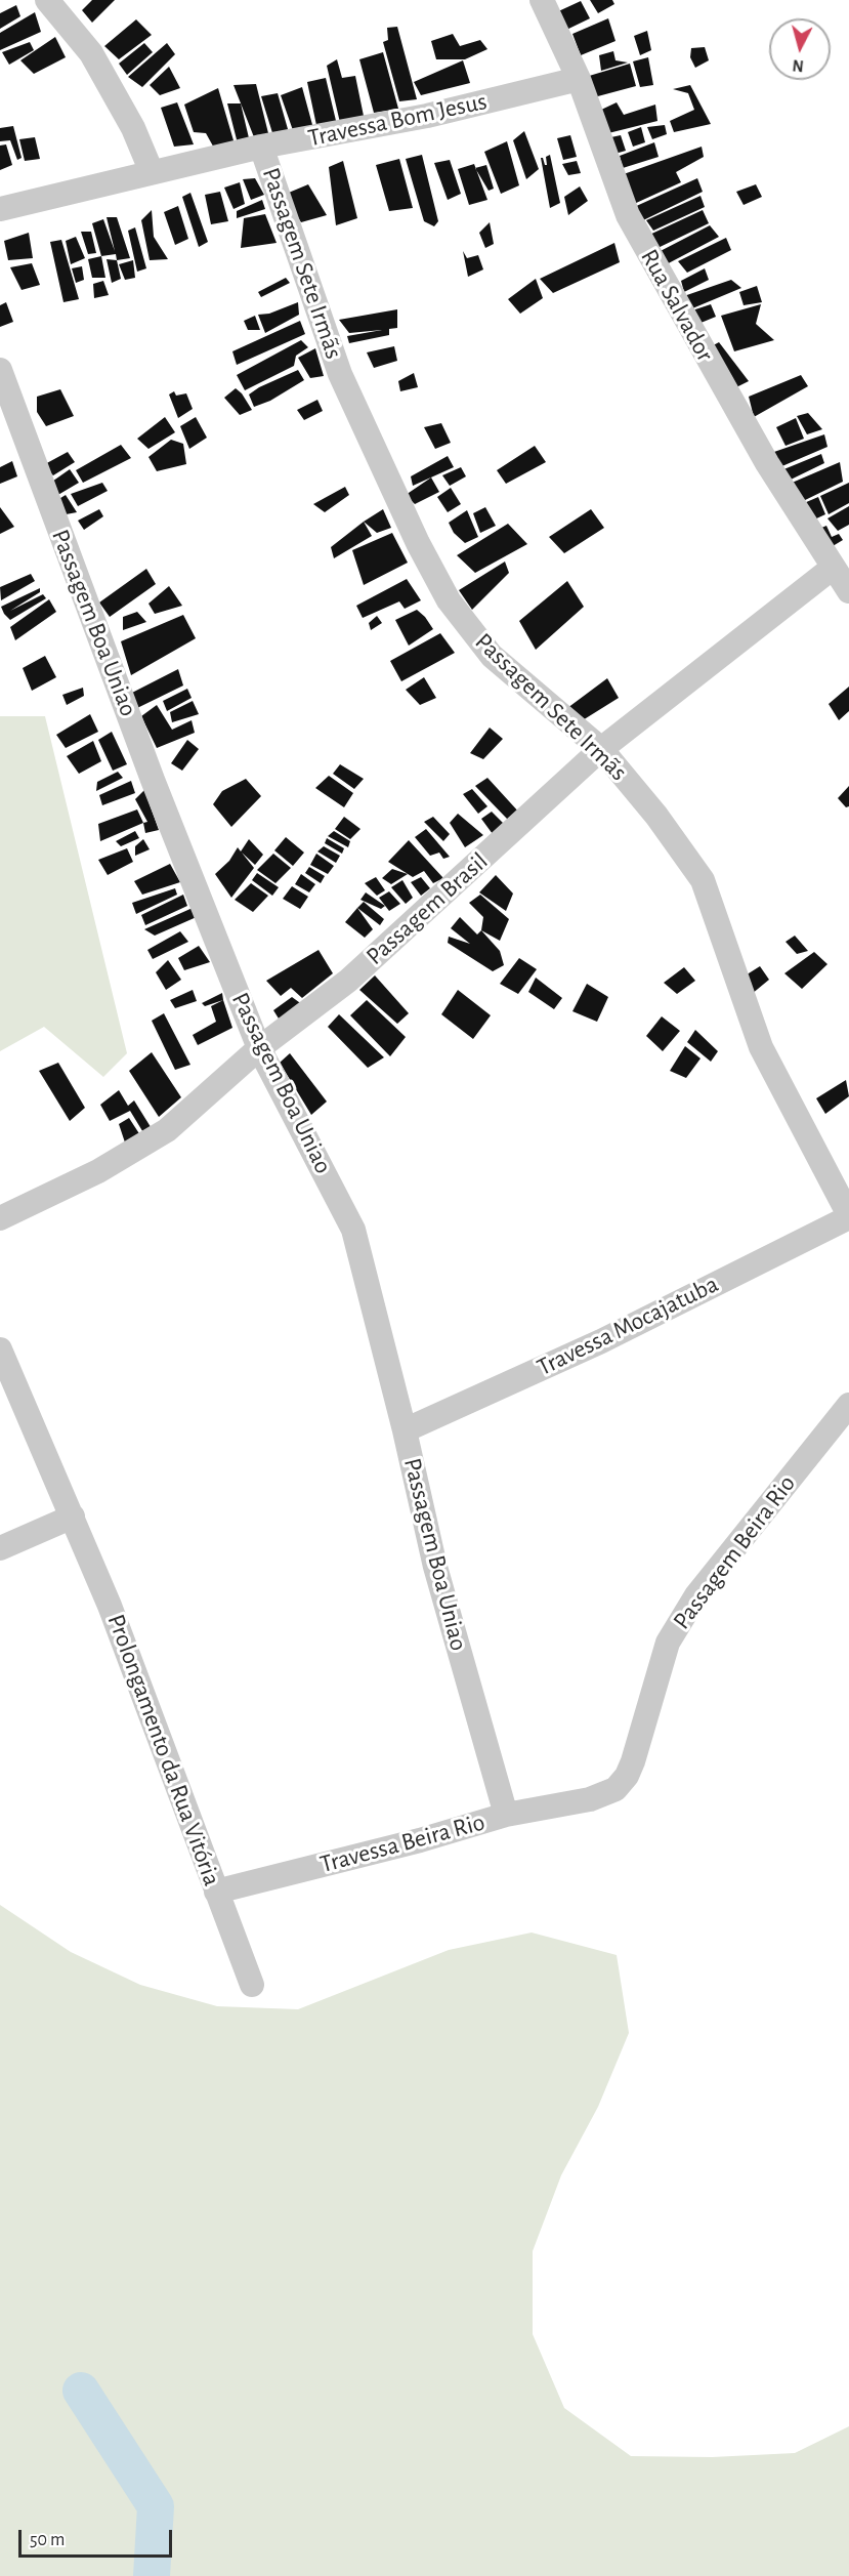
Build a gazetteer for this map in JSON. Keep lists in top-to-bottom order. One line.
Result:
{"streets":{"street":["Travessa Bom Jesus","Passagem Sete Irmãs","Rua Salvador","Passagem Boa Uniao","Passagem Brasil","Travessa Mocajatuba","Passagem Beira Rio","Prolongamento da Rua Vitória","Travessa Beira Rio"]},"crossings":[["Travessa Bom Jesus","Passagem Sete Irmãs"],["Travessa Bom Jesus","Rua Salvador"],["Passagem Sete Irmãs","Passagem Brasil"],["Passagem Sete Irmãs","Travessa Mocajatuba"],["Rua Salvador","Passagem Brasil"],["Passagem Boa Uniao","Passagem Brasil"],["Passagem Boa Uniao","Travessa Mocajatuba"],["Passagem Boa Uniao","Travessa Beira Rio"],["Passagem Beira Rio","Travessa Beira Rio"],["Prolongamento da Rua Vitória","Travessa Beira Rio"]],"scale_bar":"50 m","north":"bottom"}
